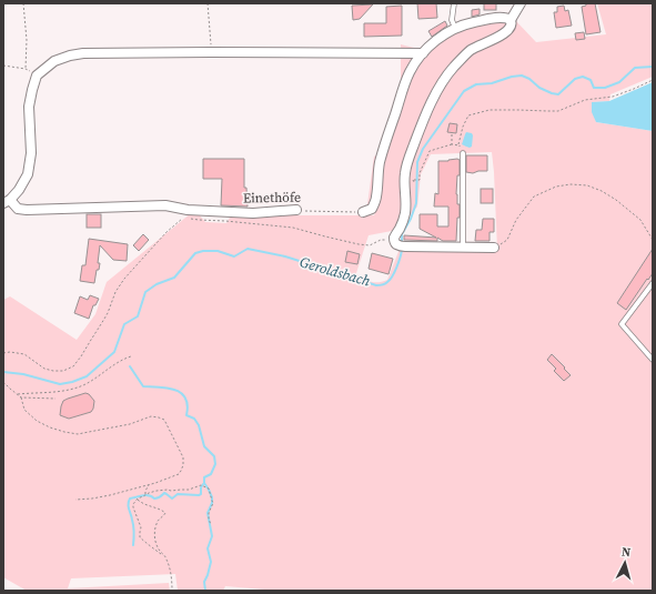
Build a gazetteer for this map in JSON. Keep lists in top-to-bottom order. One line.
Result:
{"streets":{"street":["Einethöfe"]},"water":["Geroldsbach"],"north":"top"}
